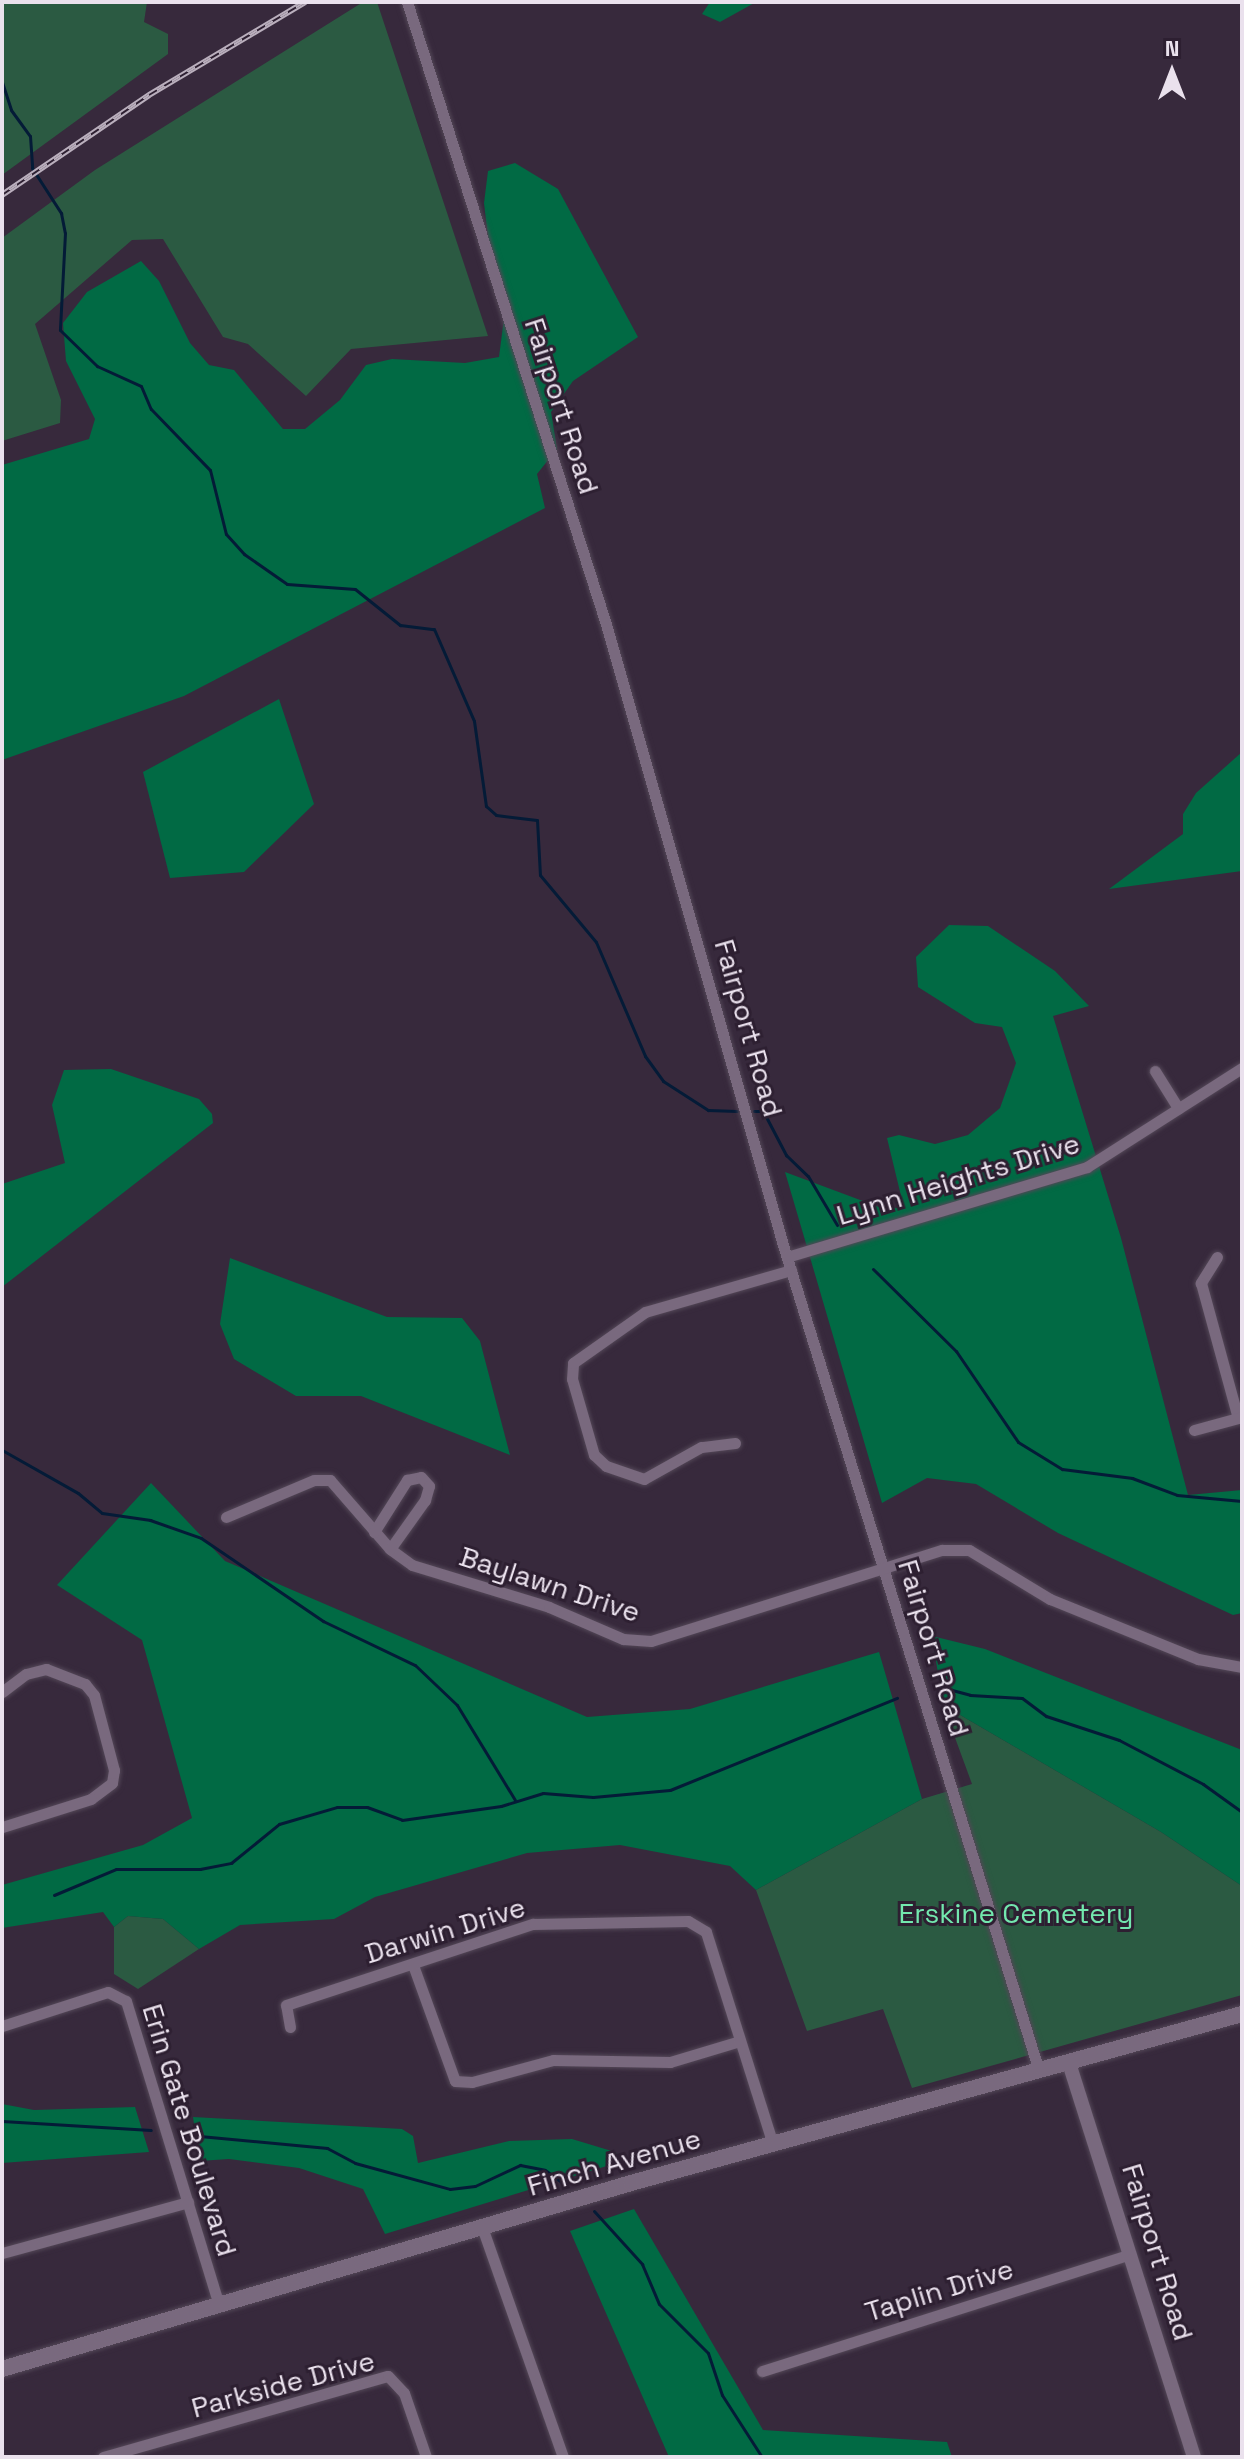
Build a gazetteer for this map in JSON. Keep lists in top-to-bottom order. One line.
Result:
{"streets":{"main road":["Finch Avenue"],"street":["Fairport Road","Lynn Heights Drive","Baylawn Drive","Darwin Drive","Erin Gate Boulevard","Taplin Drive","Parkside Drive"]},"crossings":[["Fairport Road","Lynn Heights Drive"],["Fairport Road","Baylawn Drive"],["Fairport Road","Finch Avenue"],["Fairport Road","Taplin Drive"],["Darwin Drive","Finch Avenue"],["Erin Gate Boulevard","Finch Avenue"]],"parks":["Erskine Cemetery"],"north":"top"}
